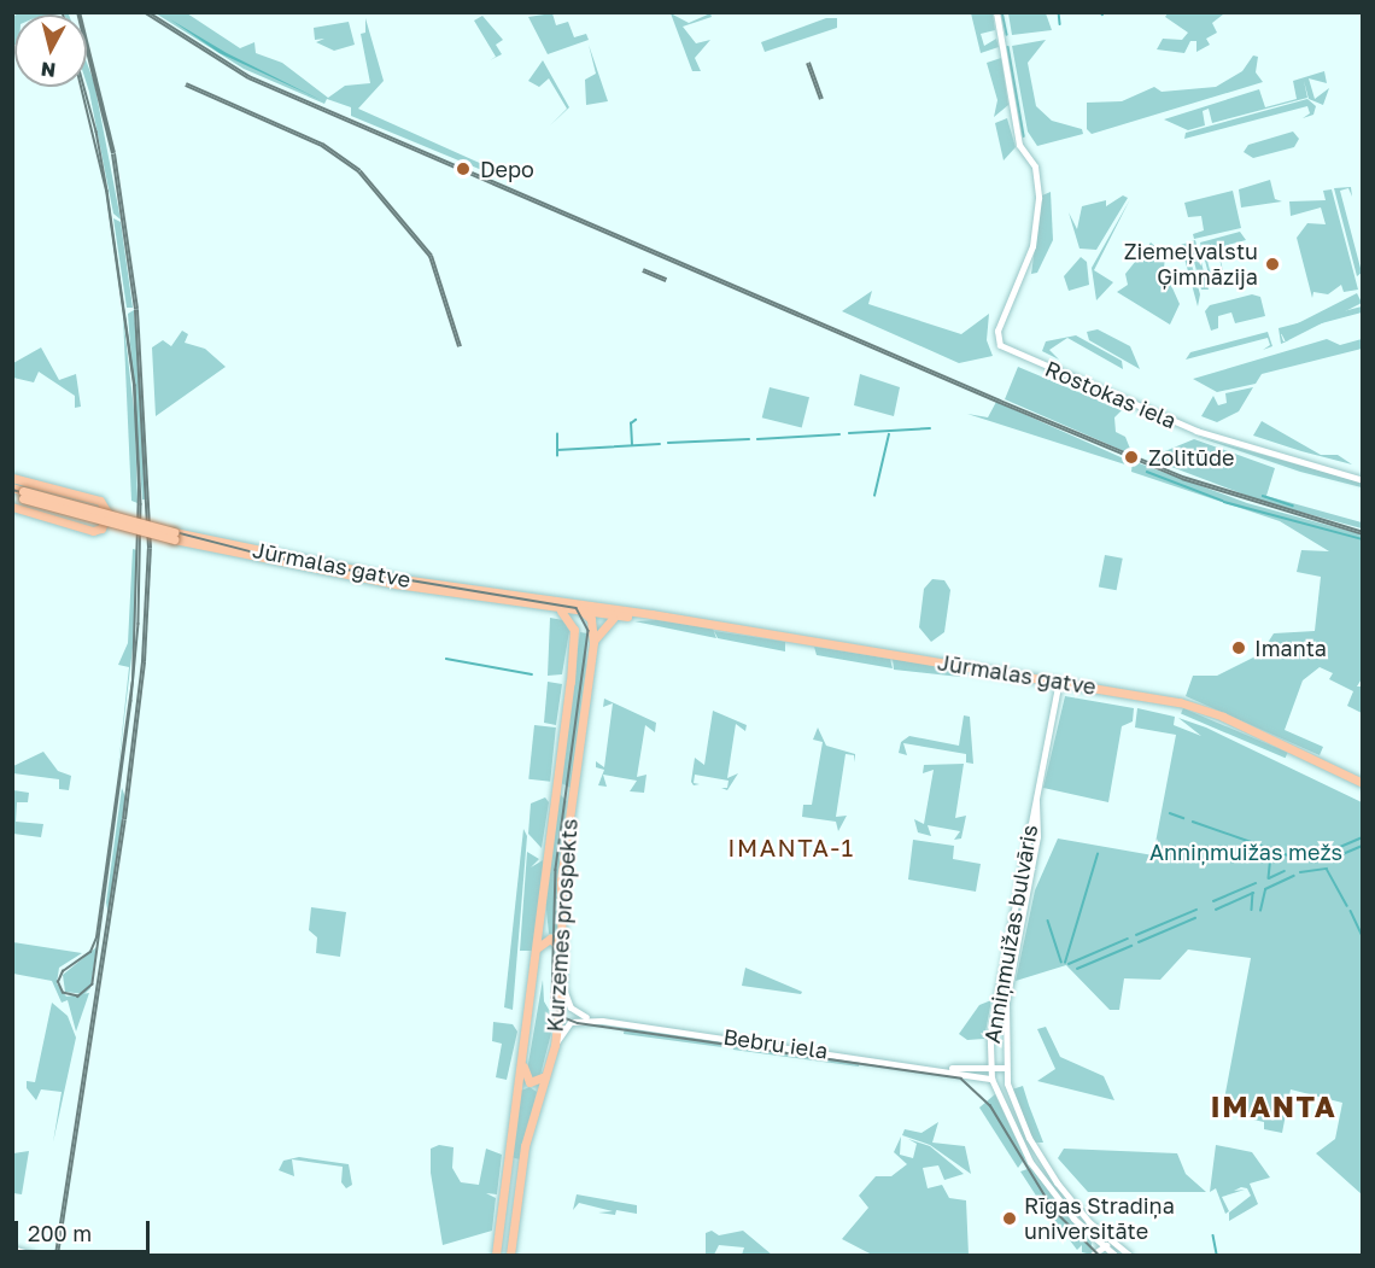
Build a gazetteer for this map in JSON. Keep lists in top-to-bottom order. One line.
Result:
{"streets":{"main road":["Jūrmalas gatve","Kurzemes prospekts"],"street":["Rostokas iela","Anniņmuižas bulvāris","Bebru iela"]},"crossings":[["Jūrmalas gatve","Kurzemes prospekts"],["Jūrmalas gatve","Anniņmuižas bulvāris"],["Kurzemes prospekts","Bebru iela"],["Anniņmuižas bulvāris","Bebru iela"]],"districts":["IMANTA-1","IMANTA"],"parks":["Anniņmuižas mežs"],"places":["Depo","Ziemeļvalstu Ģimnāzija","Zolitūde","Imanta","Rīgas Stradiņa universitāte"],"scale_bar":"200 m","north":"bottom"}
